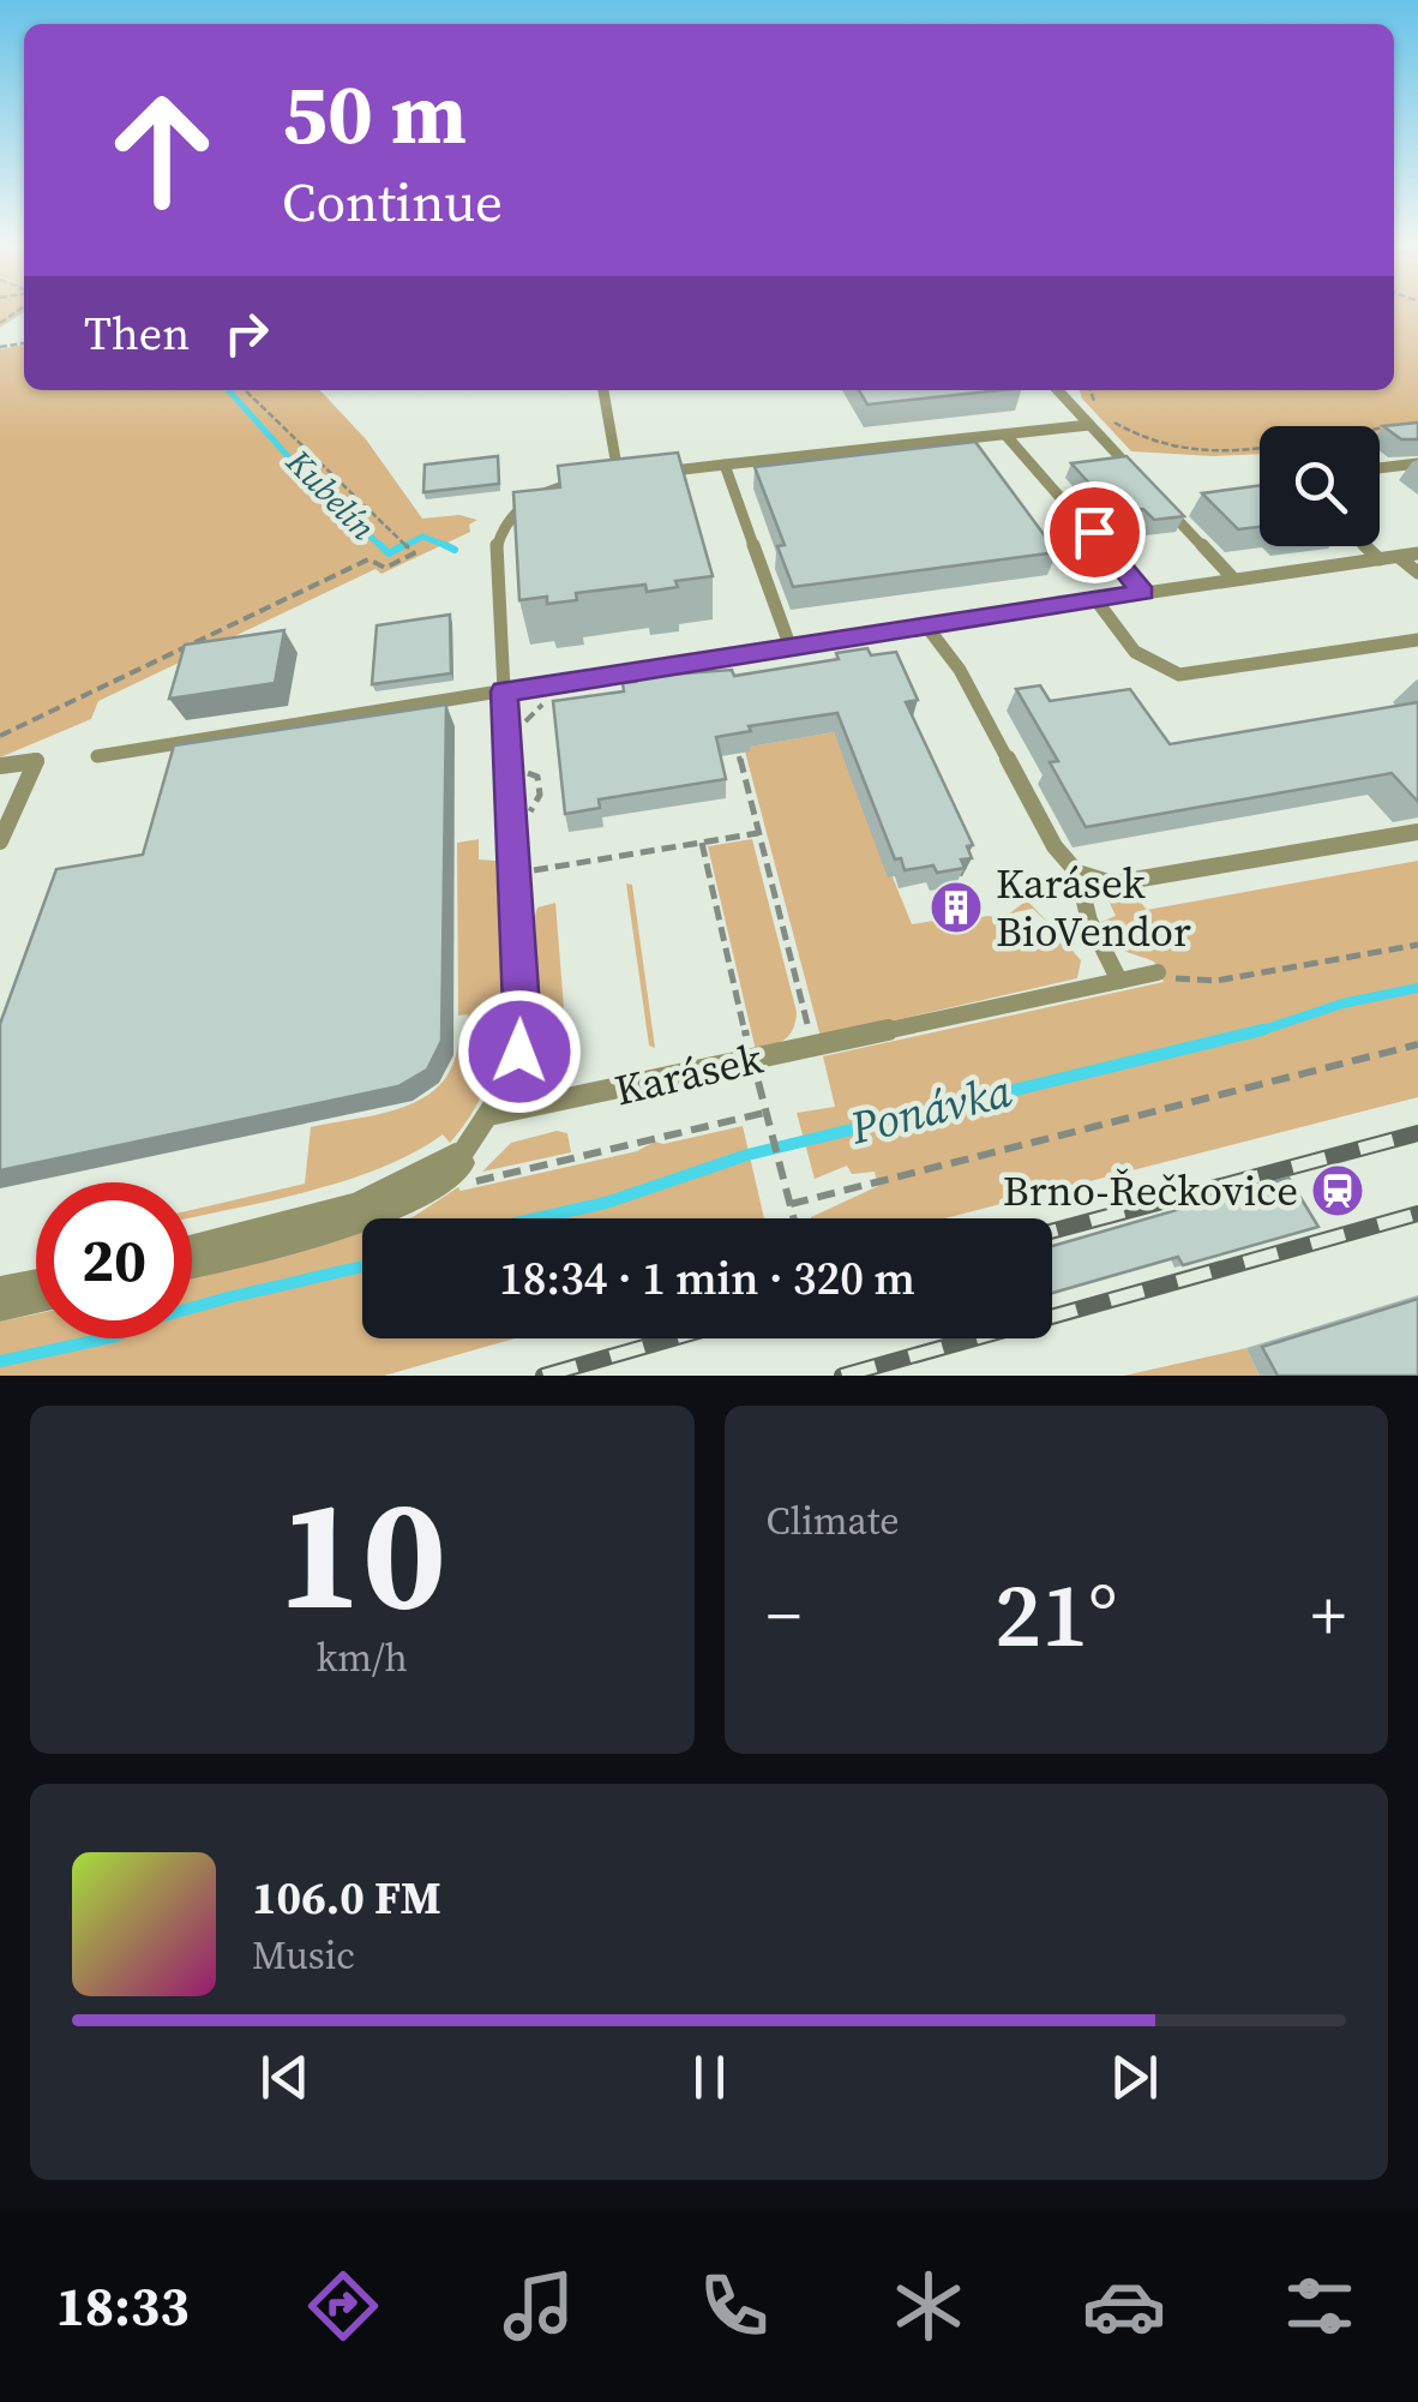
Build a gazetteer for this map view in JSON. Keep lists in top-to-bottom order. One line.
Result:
{"streets":{"lane":["Karásek"]},"water":["Kubelín","Ponávka"],"places":{"building":["Karásek BioVendor"],"station":["Brno-Řečkovice"]},"page":{"turn":["50 m","Continue"],"then":"Then","limit":"20","trip":"18:34 · 1 min · 320 m","tile":[["10","km/h"],"Climate"],"heat":["−","21°","+"],"song":["106.0 FM","Music"],"tabs":"18:33"}}
